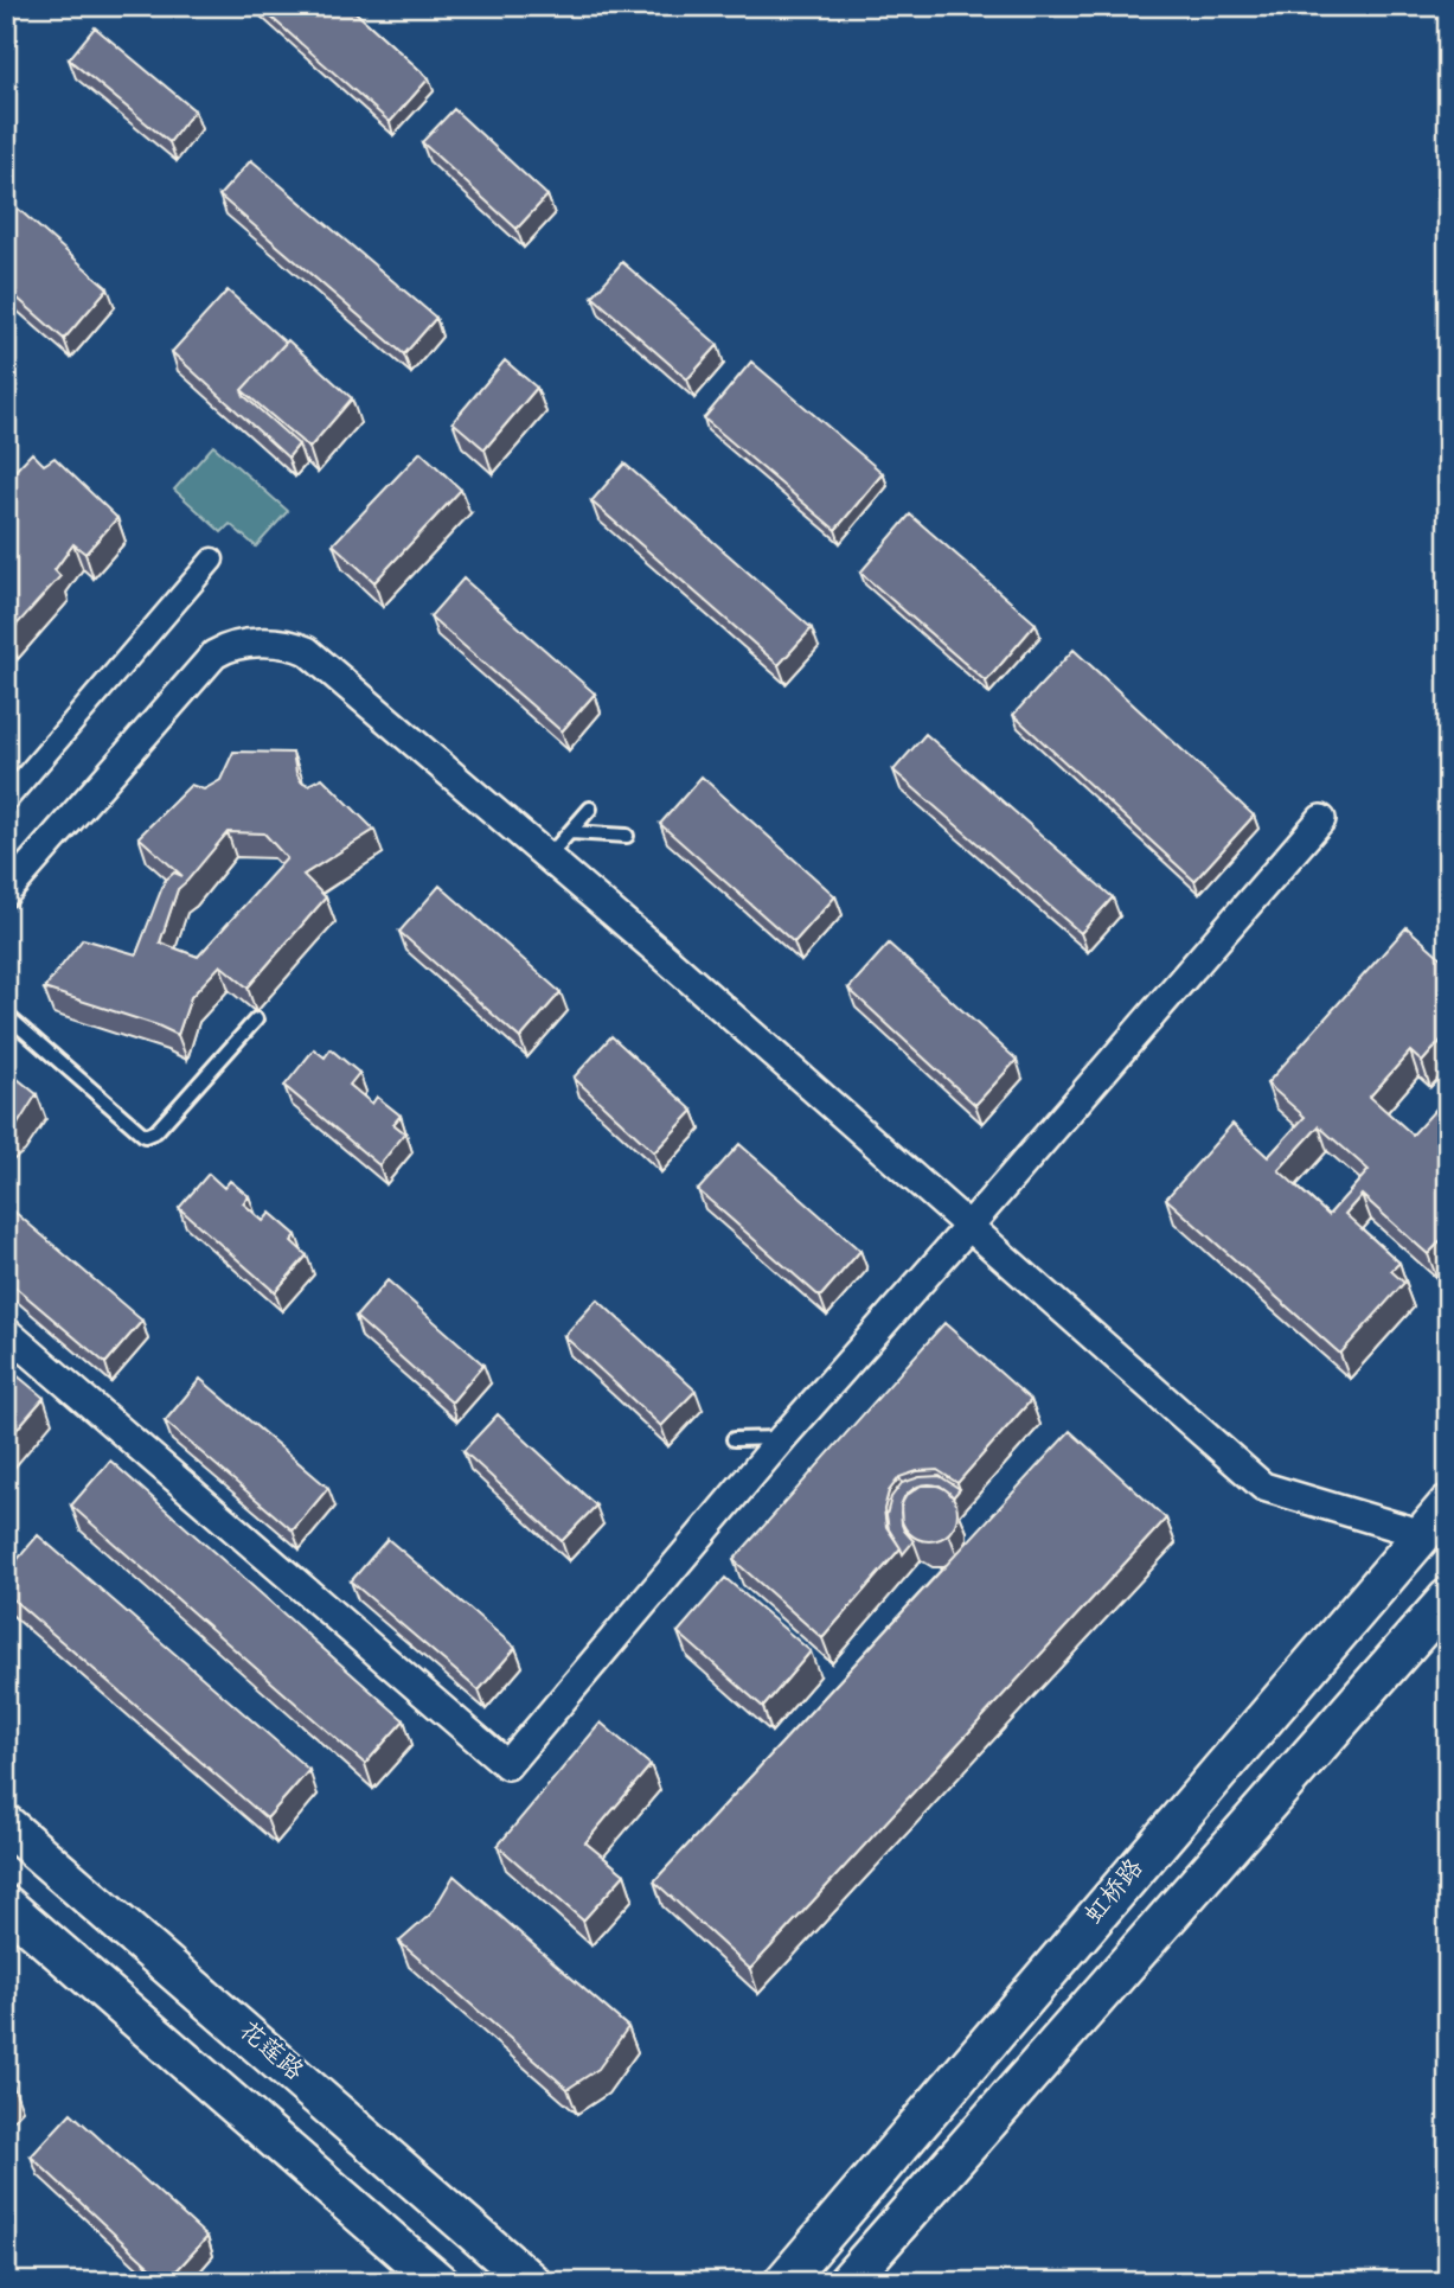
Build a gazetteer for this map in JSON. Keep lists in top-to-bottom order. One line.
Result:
{"streets":{"main road":["虹桥路","花莲路"]}}
